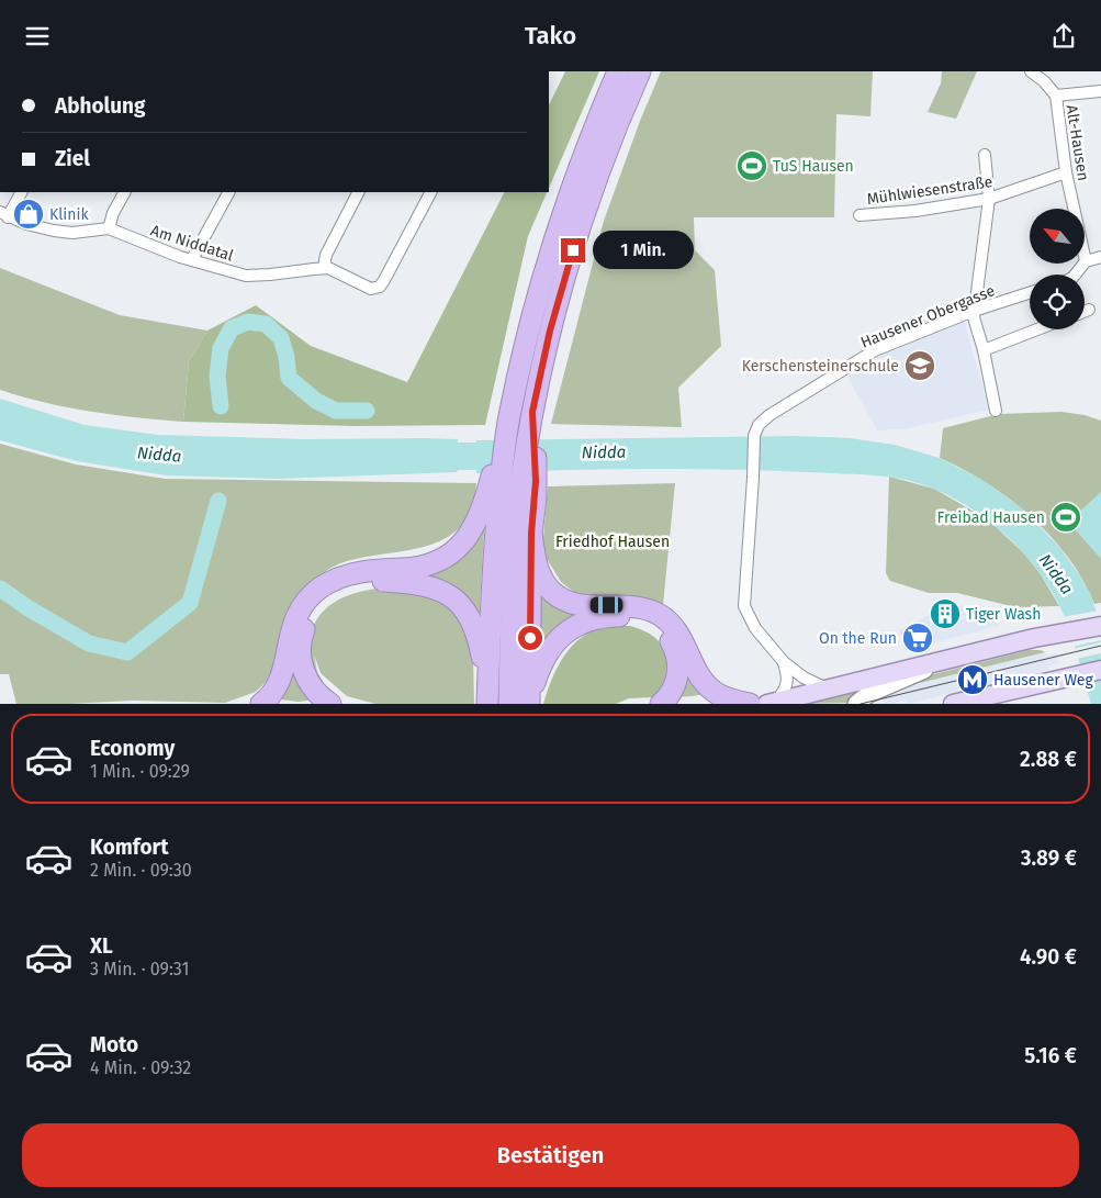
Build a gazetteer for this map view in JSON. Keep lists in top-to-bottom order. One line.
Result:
{"streets":{"street":["Alt-Hausen","Mühlwiesenstraße","Am Niddatal","Hausener Obergasse"]},"crossings":[["Alt-Hausen","Mühlwiesenstraße"]],"water":["Nidda"],"parks":["Friedhof Hausen"],"places":{"sports":["TuS Hausen","Freibad Hausen"],"shop":["Klinik"],"school or university":["Kerschensteinerschule"],"building":["Tiger Wash"],"supermarket":["On the Run"],"metro station":["Hausener Weg"]},"north":"top left","page":{"header":"Tako","banner":["Abholung","Ziel"],"bubble":"1 Min.","list":[{"name":"Economy","note":"1 Min. · 09:29","value":"2.88 €"},{"name":"Komfort","note":"2 Min. · 09:30","value":"3.89 €"},{"name":"XL","note":"3 Min. · 09:31","value":"4.90 €"},{"name":"Moto","note":"4 Min. · 09:32","value":"5.16 €"}],"buttons":"Bestätigen"}}
